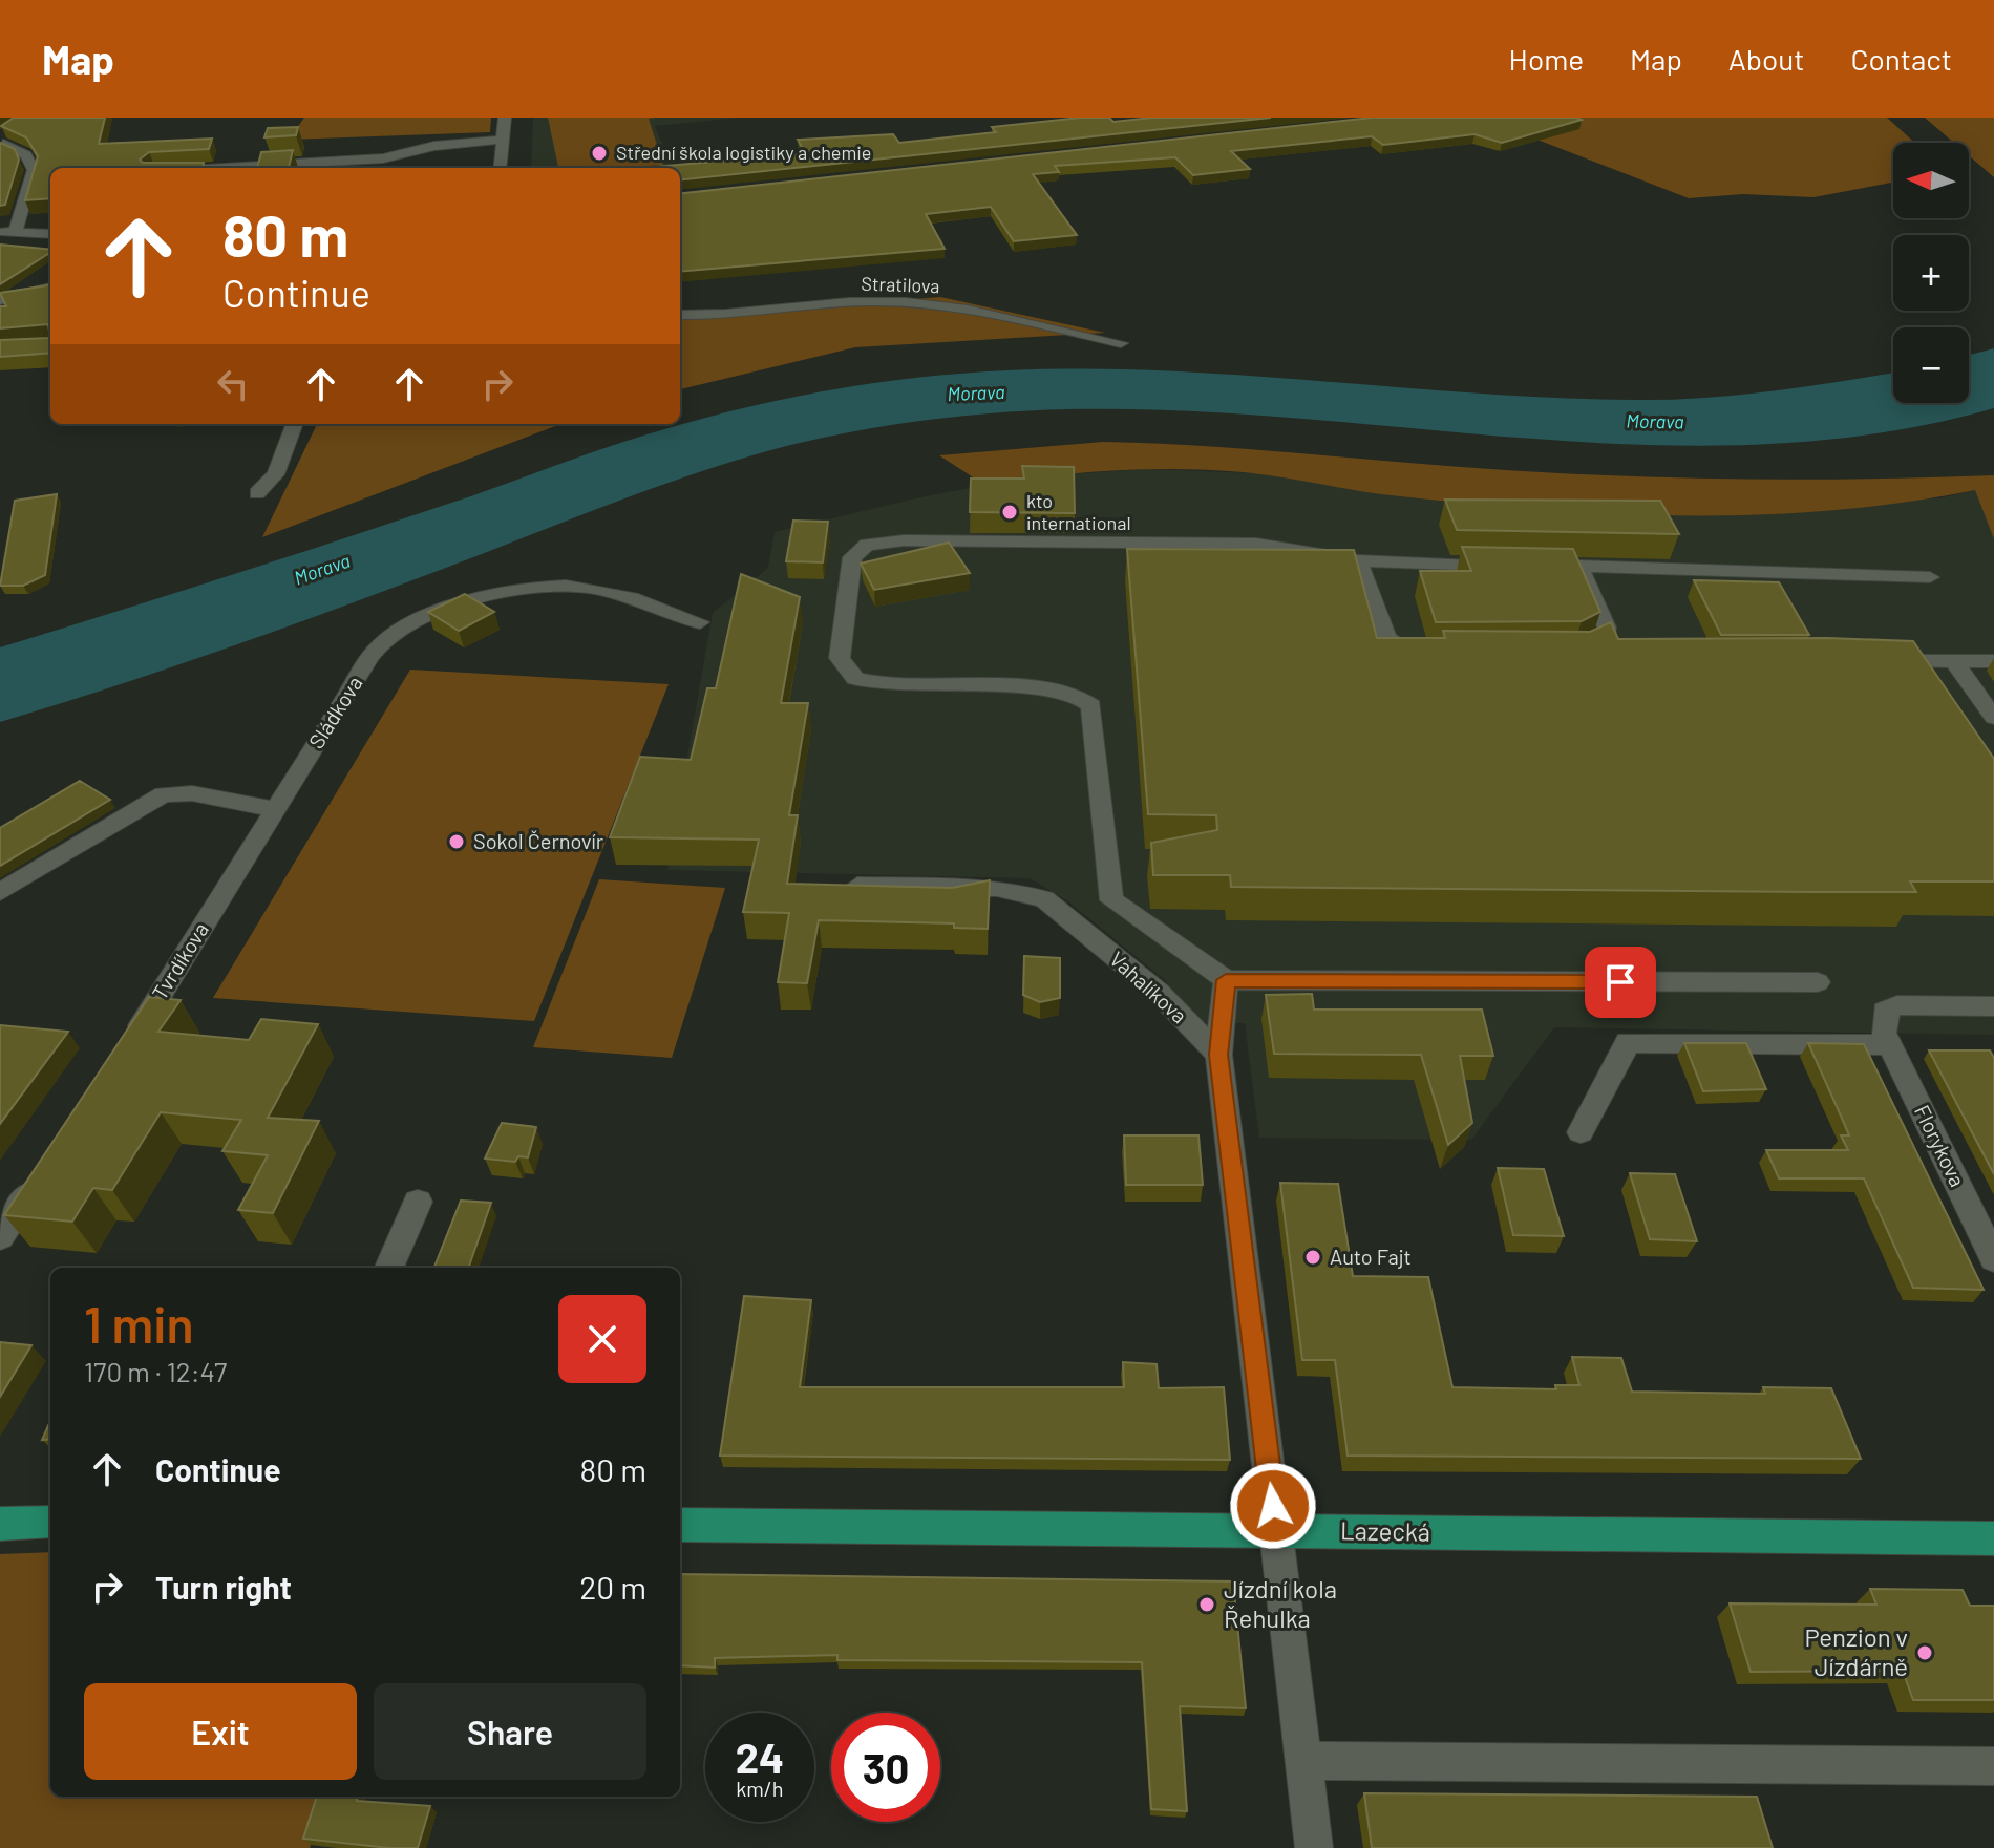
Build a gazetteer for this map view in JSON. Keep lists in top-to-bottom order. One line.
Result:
{"streets":{"main road":["Lazecká"],"street":["Stratilova","Sládkova","Tvrdíkova","Vahalíkova","Florykova"]},"crossings":[["Sládkova","Tvrdíkova"]],"water":["Morava"],"places":["Střední škola logistiky a chemie","kto international","Sokol Černovír","Auto Fajt","Jízdní kola Řehulka","Penzion v Jízdárně"],"north":"left","page":{"header":"Map","nav":["Home","Map","About","Contact"],"map_buttons":["+","−"],"turn":["80 m","Continue"],"heading":["1 min","170 m · 12:47"],"list":[{"name":"Continue","value":"80 m"},{"name":"Turn right","value":"20 m"}],"buttons":["Exit","Share"],"speed":"24 km/h","limit":"30"}}
